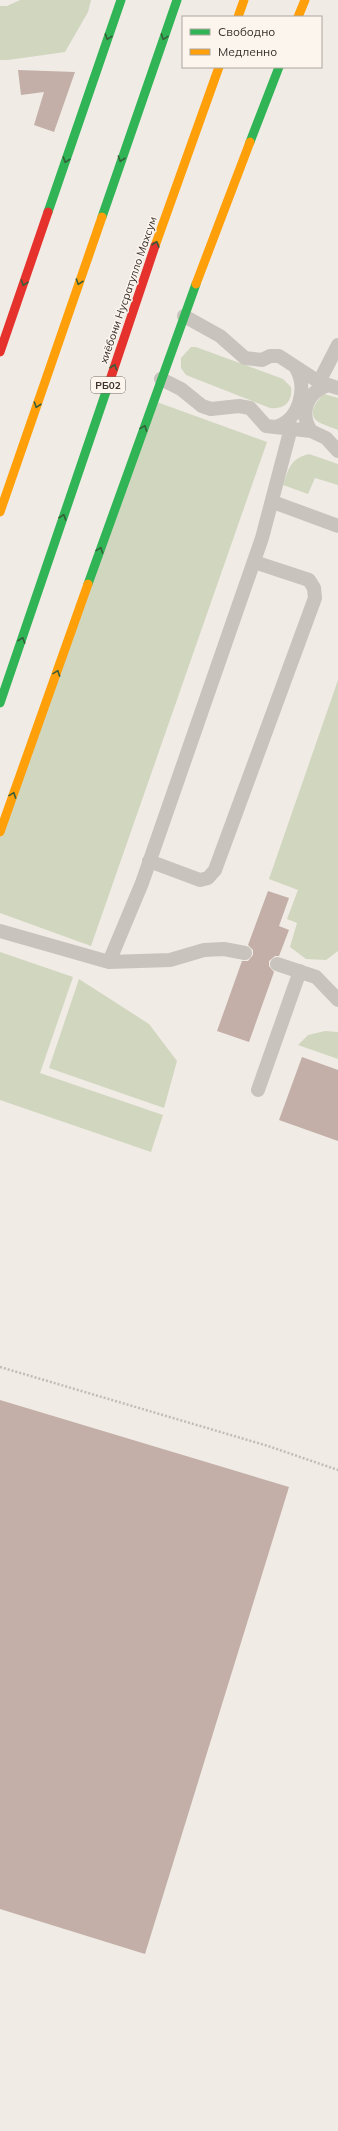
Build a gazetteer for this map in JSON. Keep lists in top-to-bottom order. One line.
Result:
{"streets":{"main road":["хиёбони Нусратулло Махсум","РБ02"]},"legend":["Свободно","Медленно"]}
